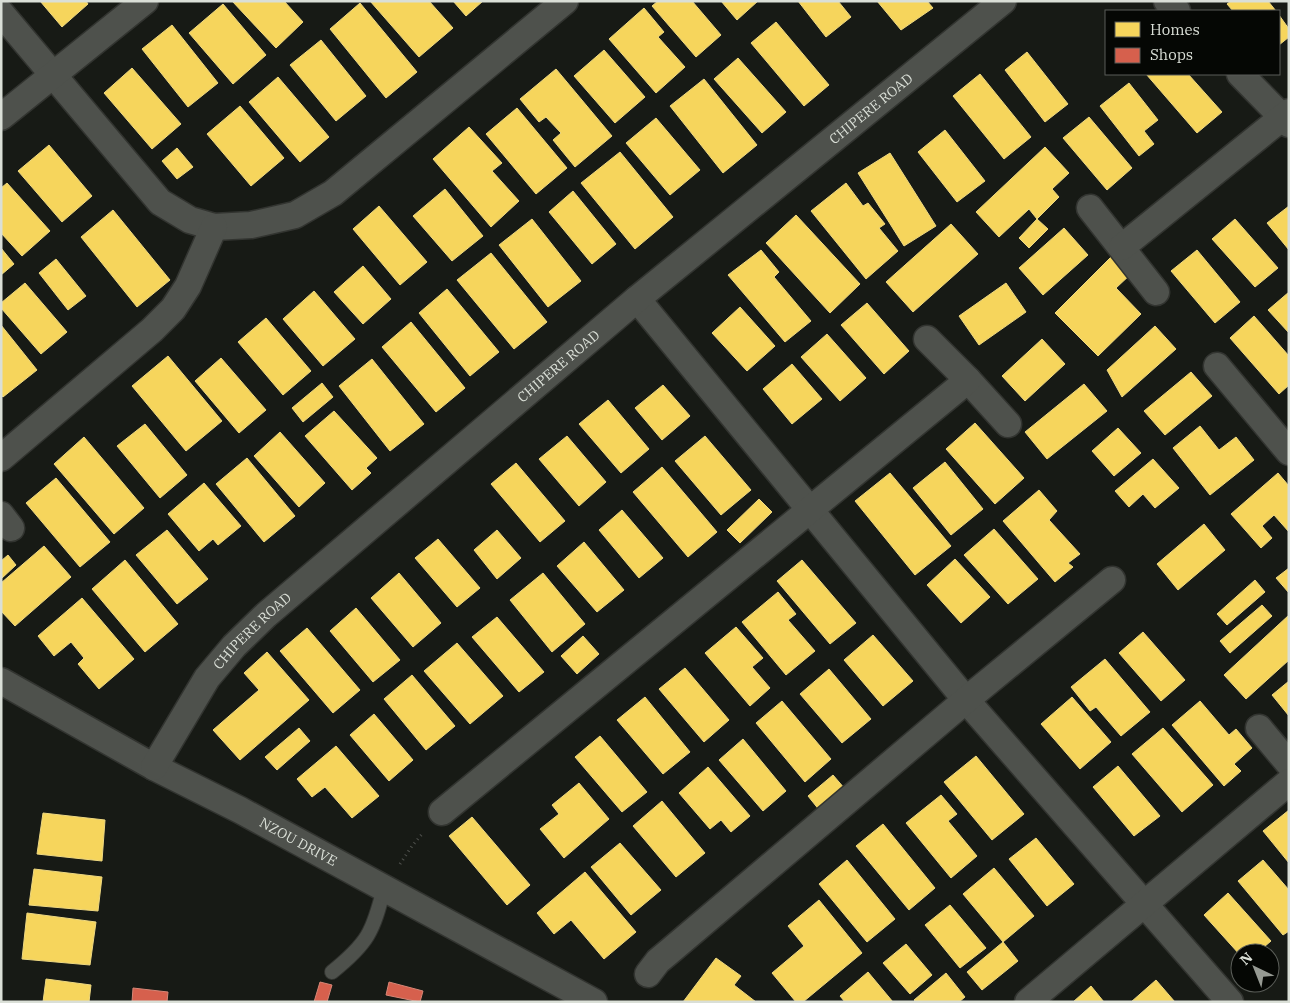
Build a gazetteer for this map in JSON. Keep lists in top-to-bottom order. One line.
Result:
{"streets":{"street":["CHIPERE ROAD","NZOU DRIVE"]},"crossings":[["CHIPERE ROAD","NZOU DRIVE"]],"legend":["Homes","Shops"],"north":"top left"}
